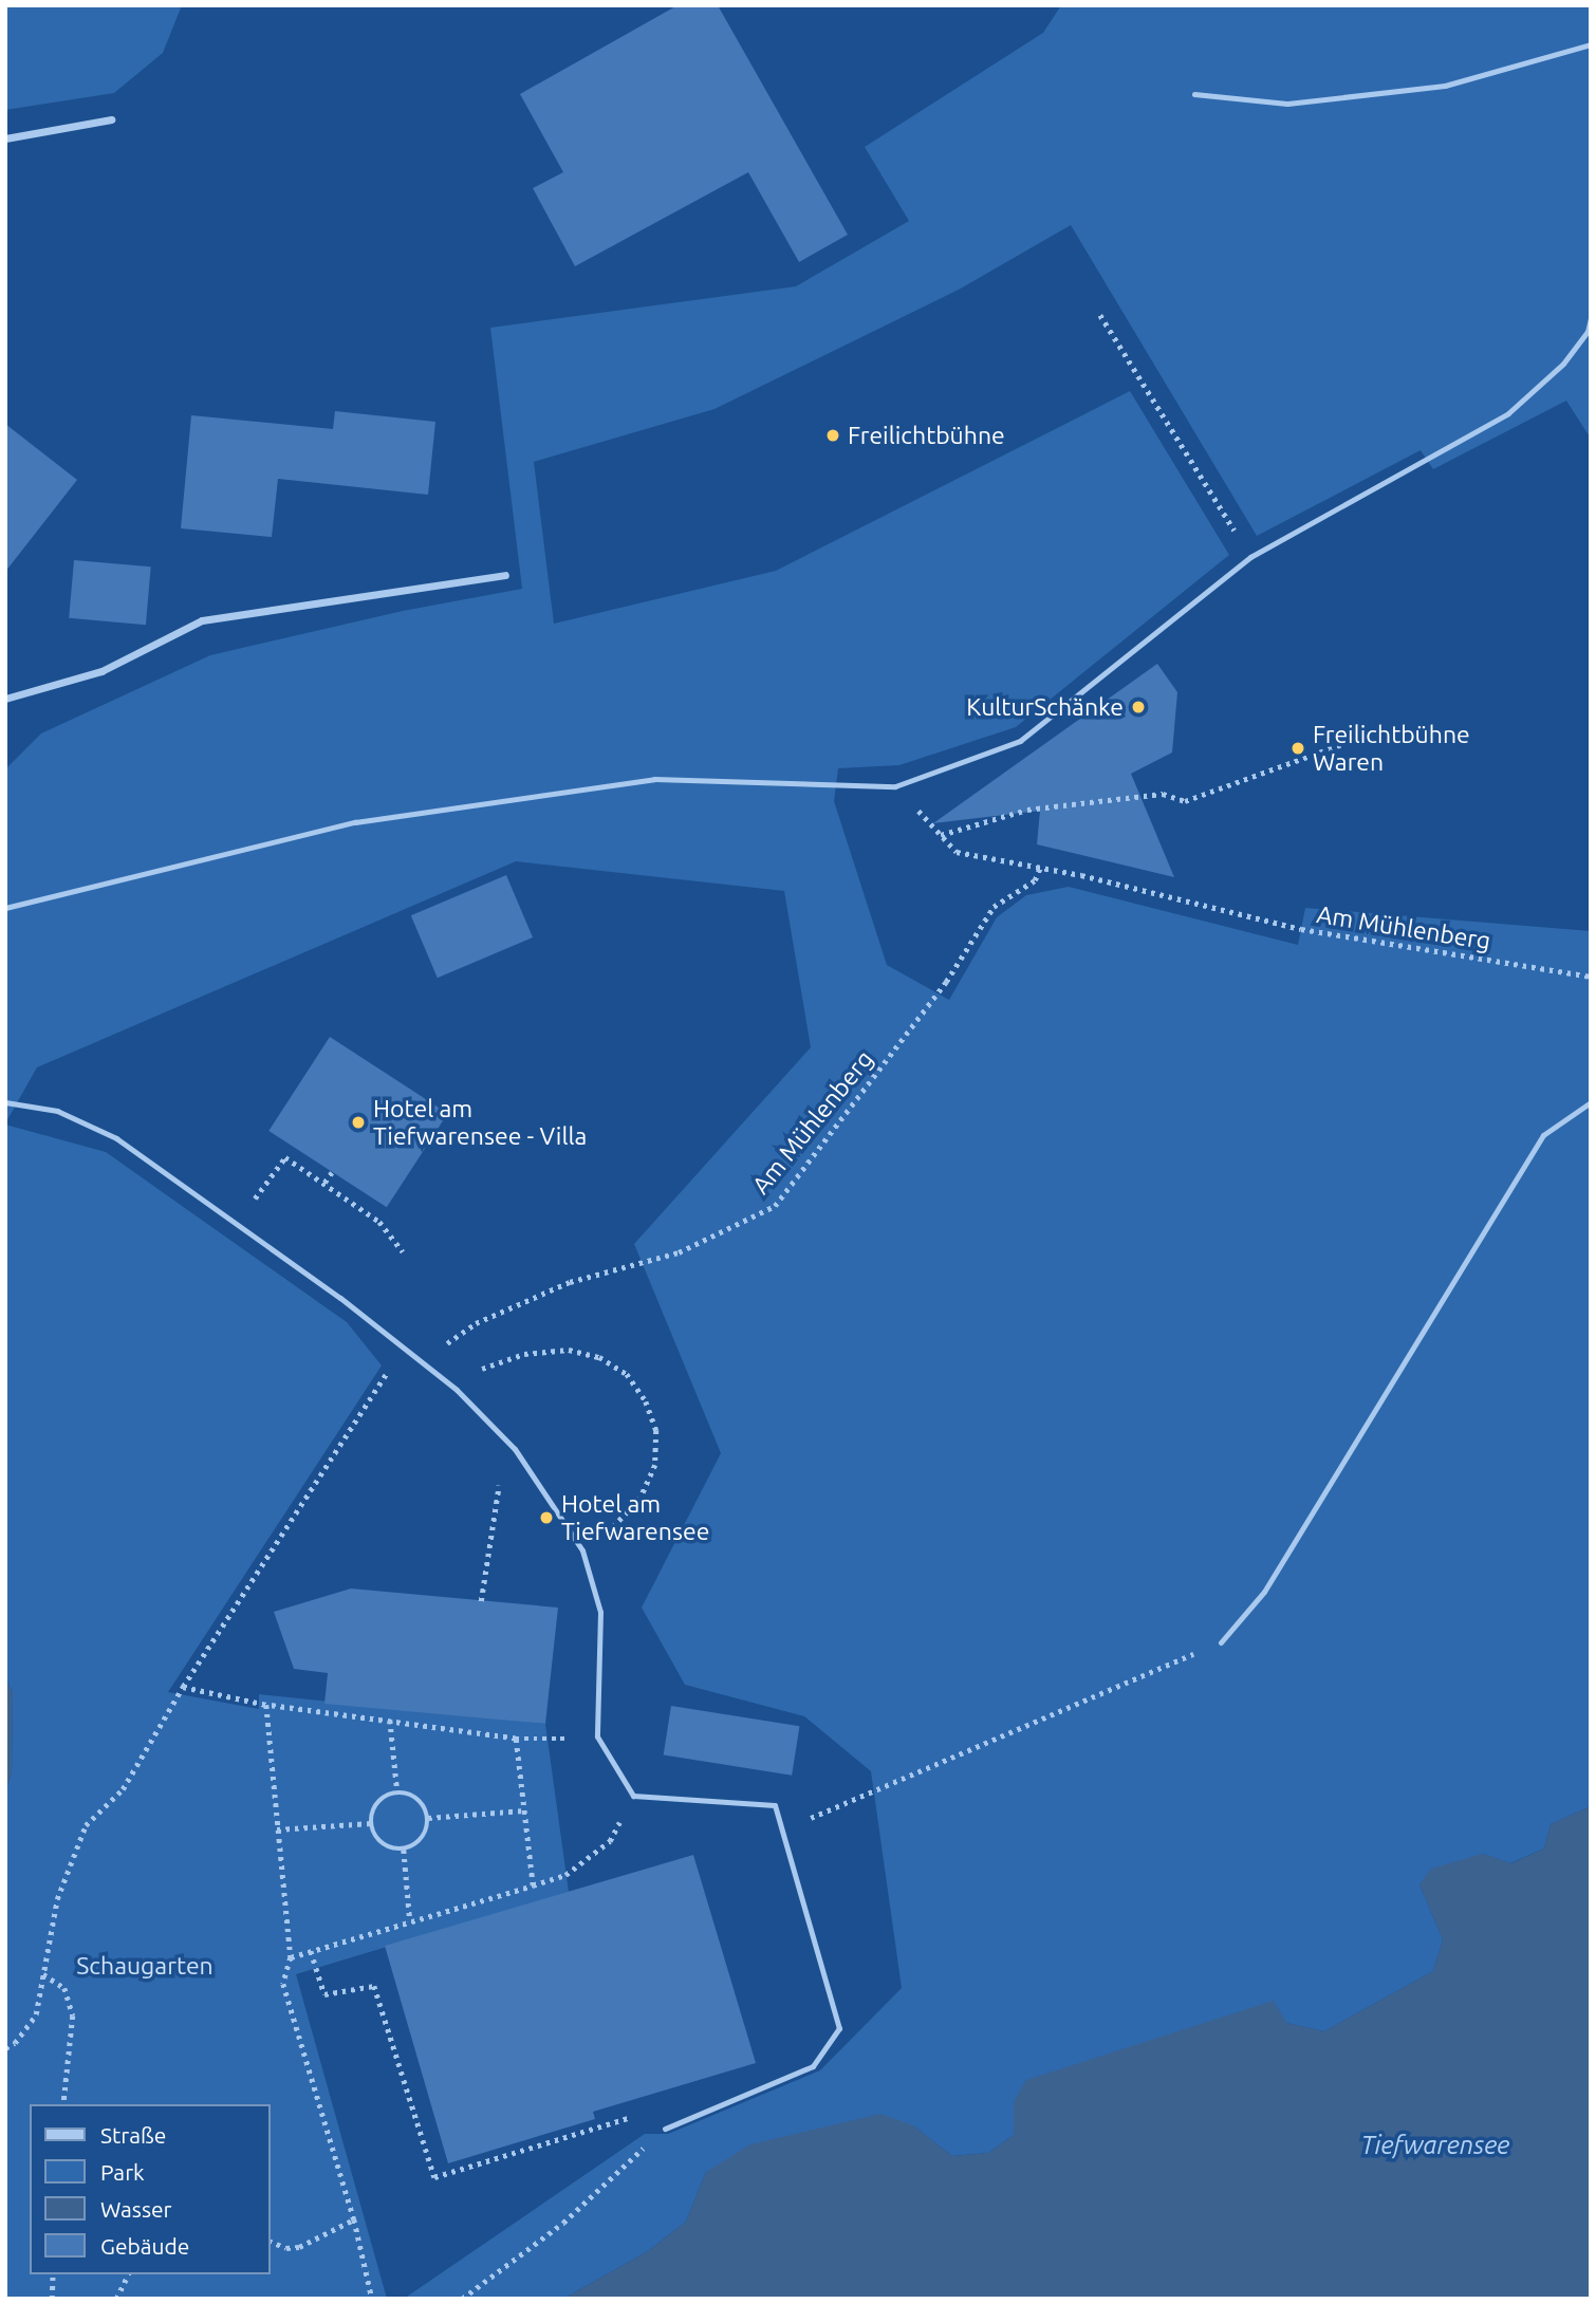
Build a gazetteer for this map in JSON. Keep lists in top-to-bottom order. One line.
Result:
{"streets":{"path":["Am Mühlenberg"]},"water":["Tiefwarensee"],"parks":["Schaugarten"],"places":["Freilichtbühne","KulturSchänke","Freilichtbühne Waren","Hotel am Tiefwarensee - Villa","Hotel am Tiefwarensee"],"legend":["Straße","Park","Wasser","Gebäude"]}
